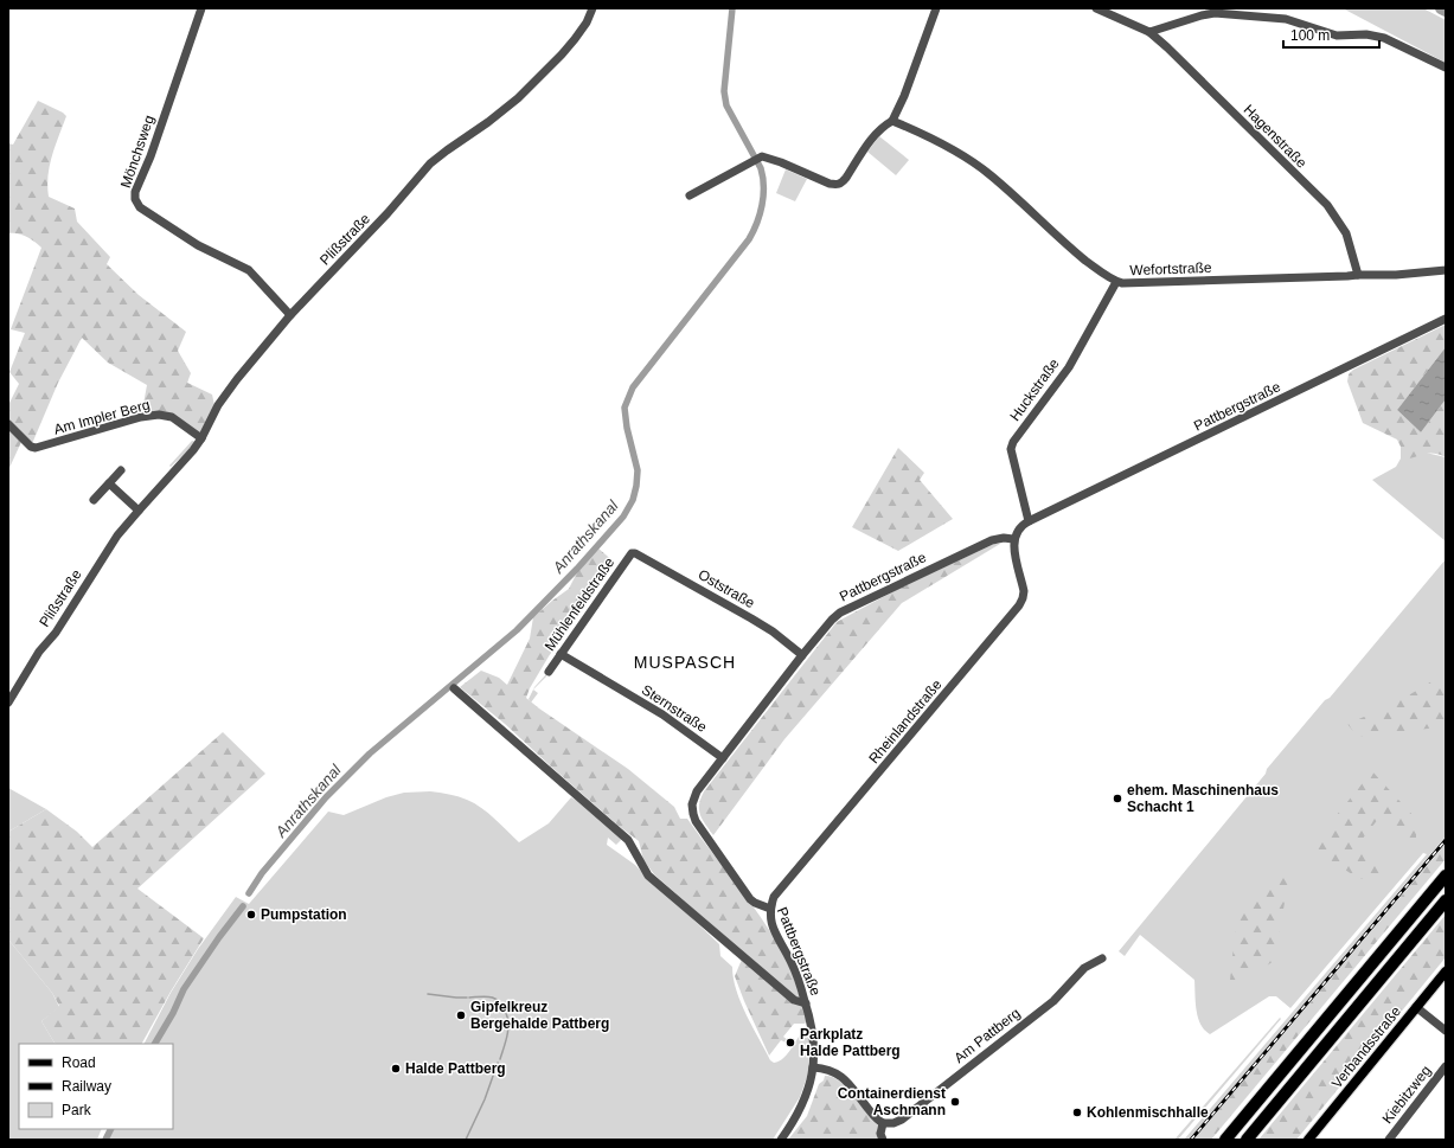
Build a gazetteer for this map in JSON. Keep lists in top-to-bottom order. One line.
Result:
{"streets":{"main road":["Verbandsstraße"],"street":["Hagenstraße","Mönchsweg","Plißstraße","Wefortstraße","Huckstraße","Pattbergstraße","Am Impler Berg","Oststraße","Mühlenfeldstraße","Sternstraße","Rheinlandstraße","Am Pattberg","Kiebitzweg"]},"crossings":[["Hagenstraße","Wefortstraße"],["Mönchsweg","Plißstraße"],["Plißstraße","Am Impler Berg"],["Wefortstraße","Huckstraße"],["Huckstraße","Pattbergstraße"],["Pattbergstraße","Oststraße"],["Pattbergstraße","Sternstraße"],["Pattbergstraße","Rheinlandstraße"],["Oststraße","Mühlenfeldstraße"],["Mühlenfeldstraße","Sternstraße"]],"districts":["MUSPASCH"],"water":["Anrathskanal"],"places":["ehem. Maschinenhaus Schacht 1","Pumpstation","Gipfelkreuz Bergehalde Pattberg","Parkplatz Halde Pattberg","Halde Pattberg","Containerdienst Aschmann","Kohlenmischhalle"],"legend":["Road","Railway","Park"],"scale_bar":"100 m"}
